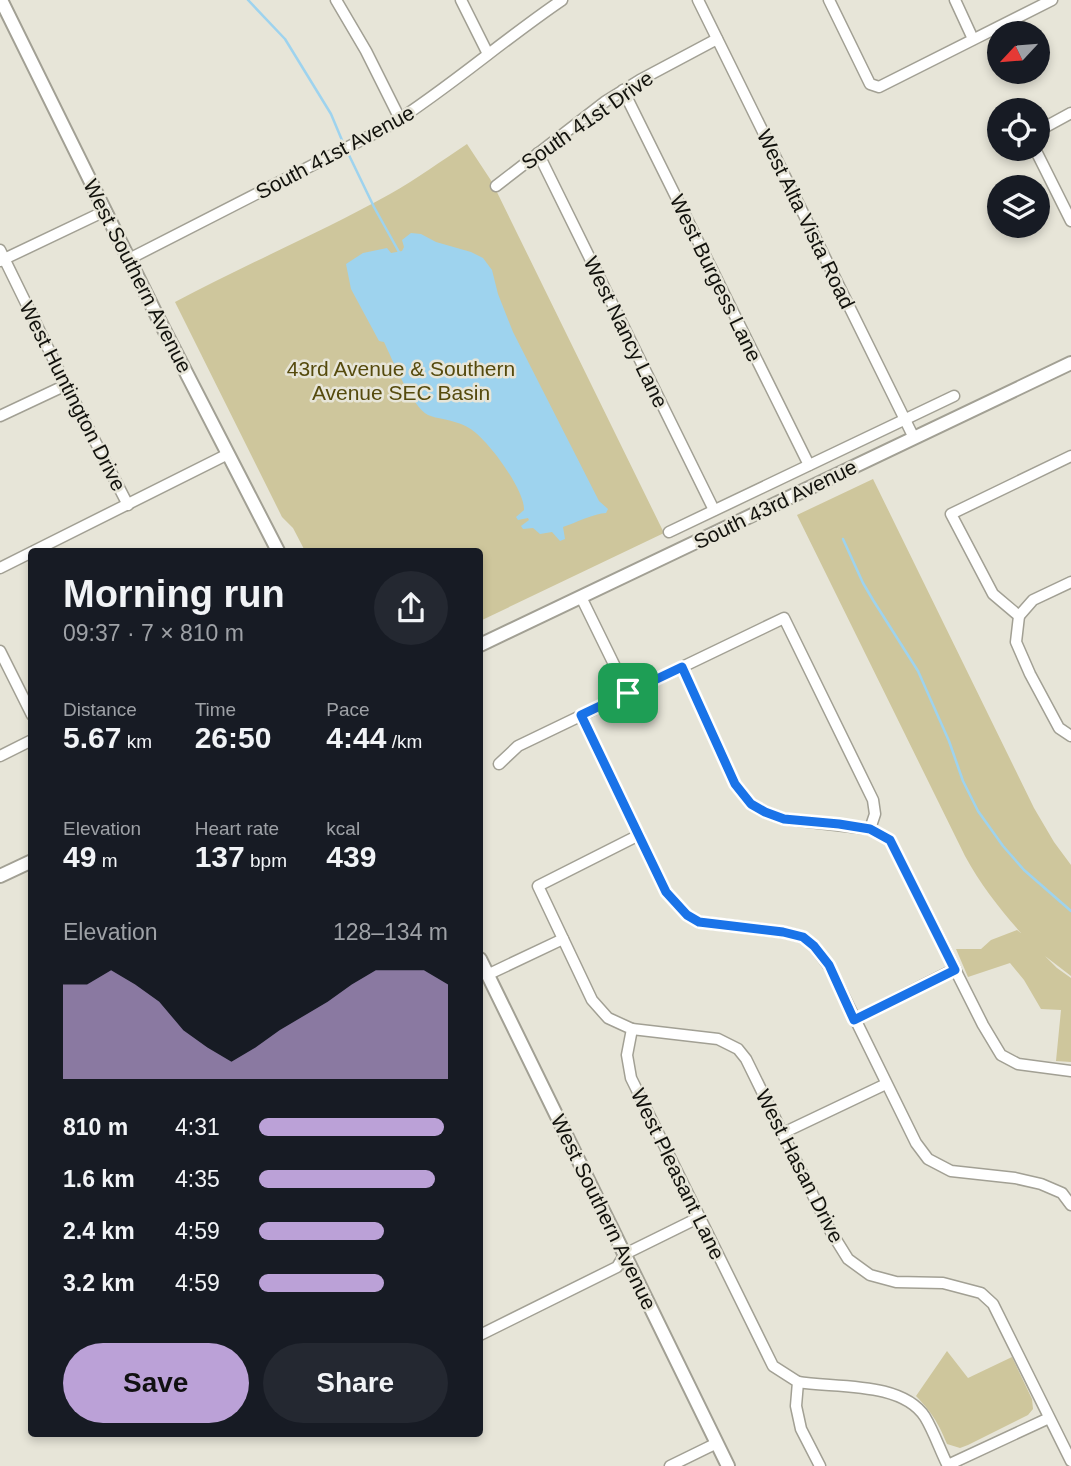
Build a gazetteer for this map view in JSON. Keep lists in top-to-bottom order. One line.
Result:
{"streets":{"main road":["West Southern Avenue","South 43rd Avenue"],"street":["South 41st Drive","South 41st Avenue","West Alta Vista Road","West Burgess Lane","West Nancy Lane","West Huntington Drive","West Hasan Drive","West Pleasant Lane"]},"crossings":[["South 41st Drive","West Alta Vista Road"],["South 41st Drive","West Burgess Lane"],["South 41st Drive","West Nancy Lane"],["South 41st Avenue","West Southern Avenue"],["West Alta Vista Road","South 43rd Avenue"],["West Burgess Lane","South 43rd Avenue"],["West Nancy Lane","South 43rd Avenue"],["West Hasan Drive","West Pleasant Lane"]],"parks":["43rd Avenue & Southern Avenue SEC Basin"],"north":"bottom left","page":{"heading":["Morning run","09:37 · 7 × 810 m"],"stats":[["Distance","5.67 km"],["Time","26:50"],["Pace","4:44 /km"],["Elevation","49 m"],["Heart rate","137 bpm"],["kcal","439"]],"chart":["Elevation","128–134 m"],"list":[{"name":"810 m","note":"4:31"},{"name":"1.6 km","note":"4:35"},{"name":"2.4 km","note":"4:59"},{"name":"3.2 km","note":"4:59"}],"buttons":["Save","Share"]}}
